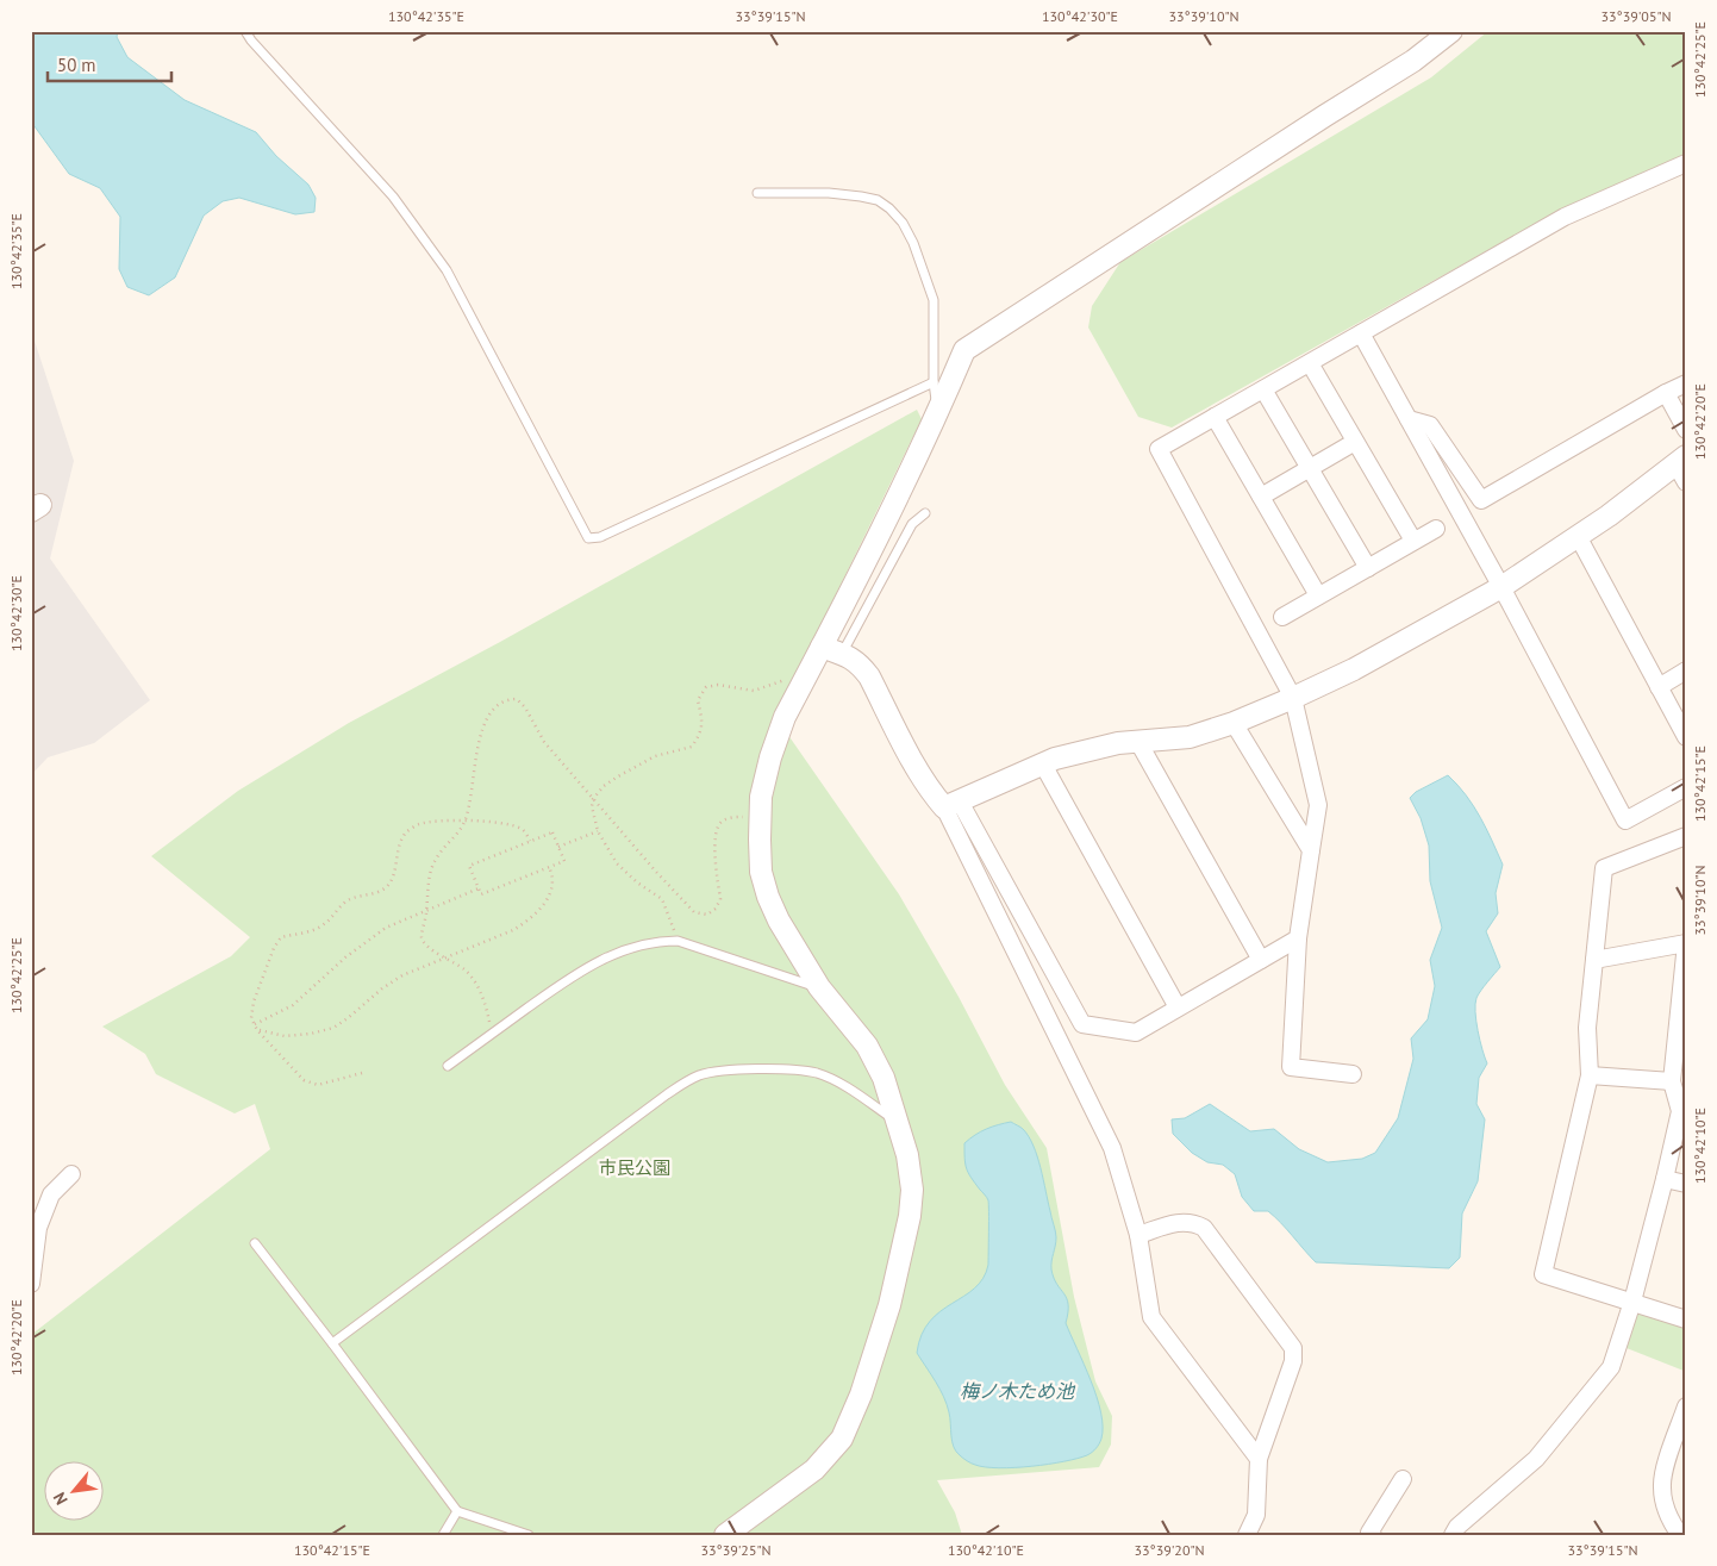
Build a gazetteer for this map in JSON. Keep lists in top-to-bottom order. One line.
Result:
{"water":["梅ノ木ため池"],"parks":["市民公園"],"scale_bar":"50 m","north":"bottom left","coordinates":["130°42'35\"E","33°39'15\"N","130°42'30\"E","33°39'10\"N","33°39'05\"N","130°42'25\"E","130°42'20\"E","130°42'15\"E","130°42'10\"E","33°39'25\"N","33°39'20\"N"]}
